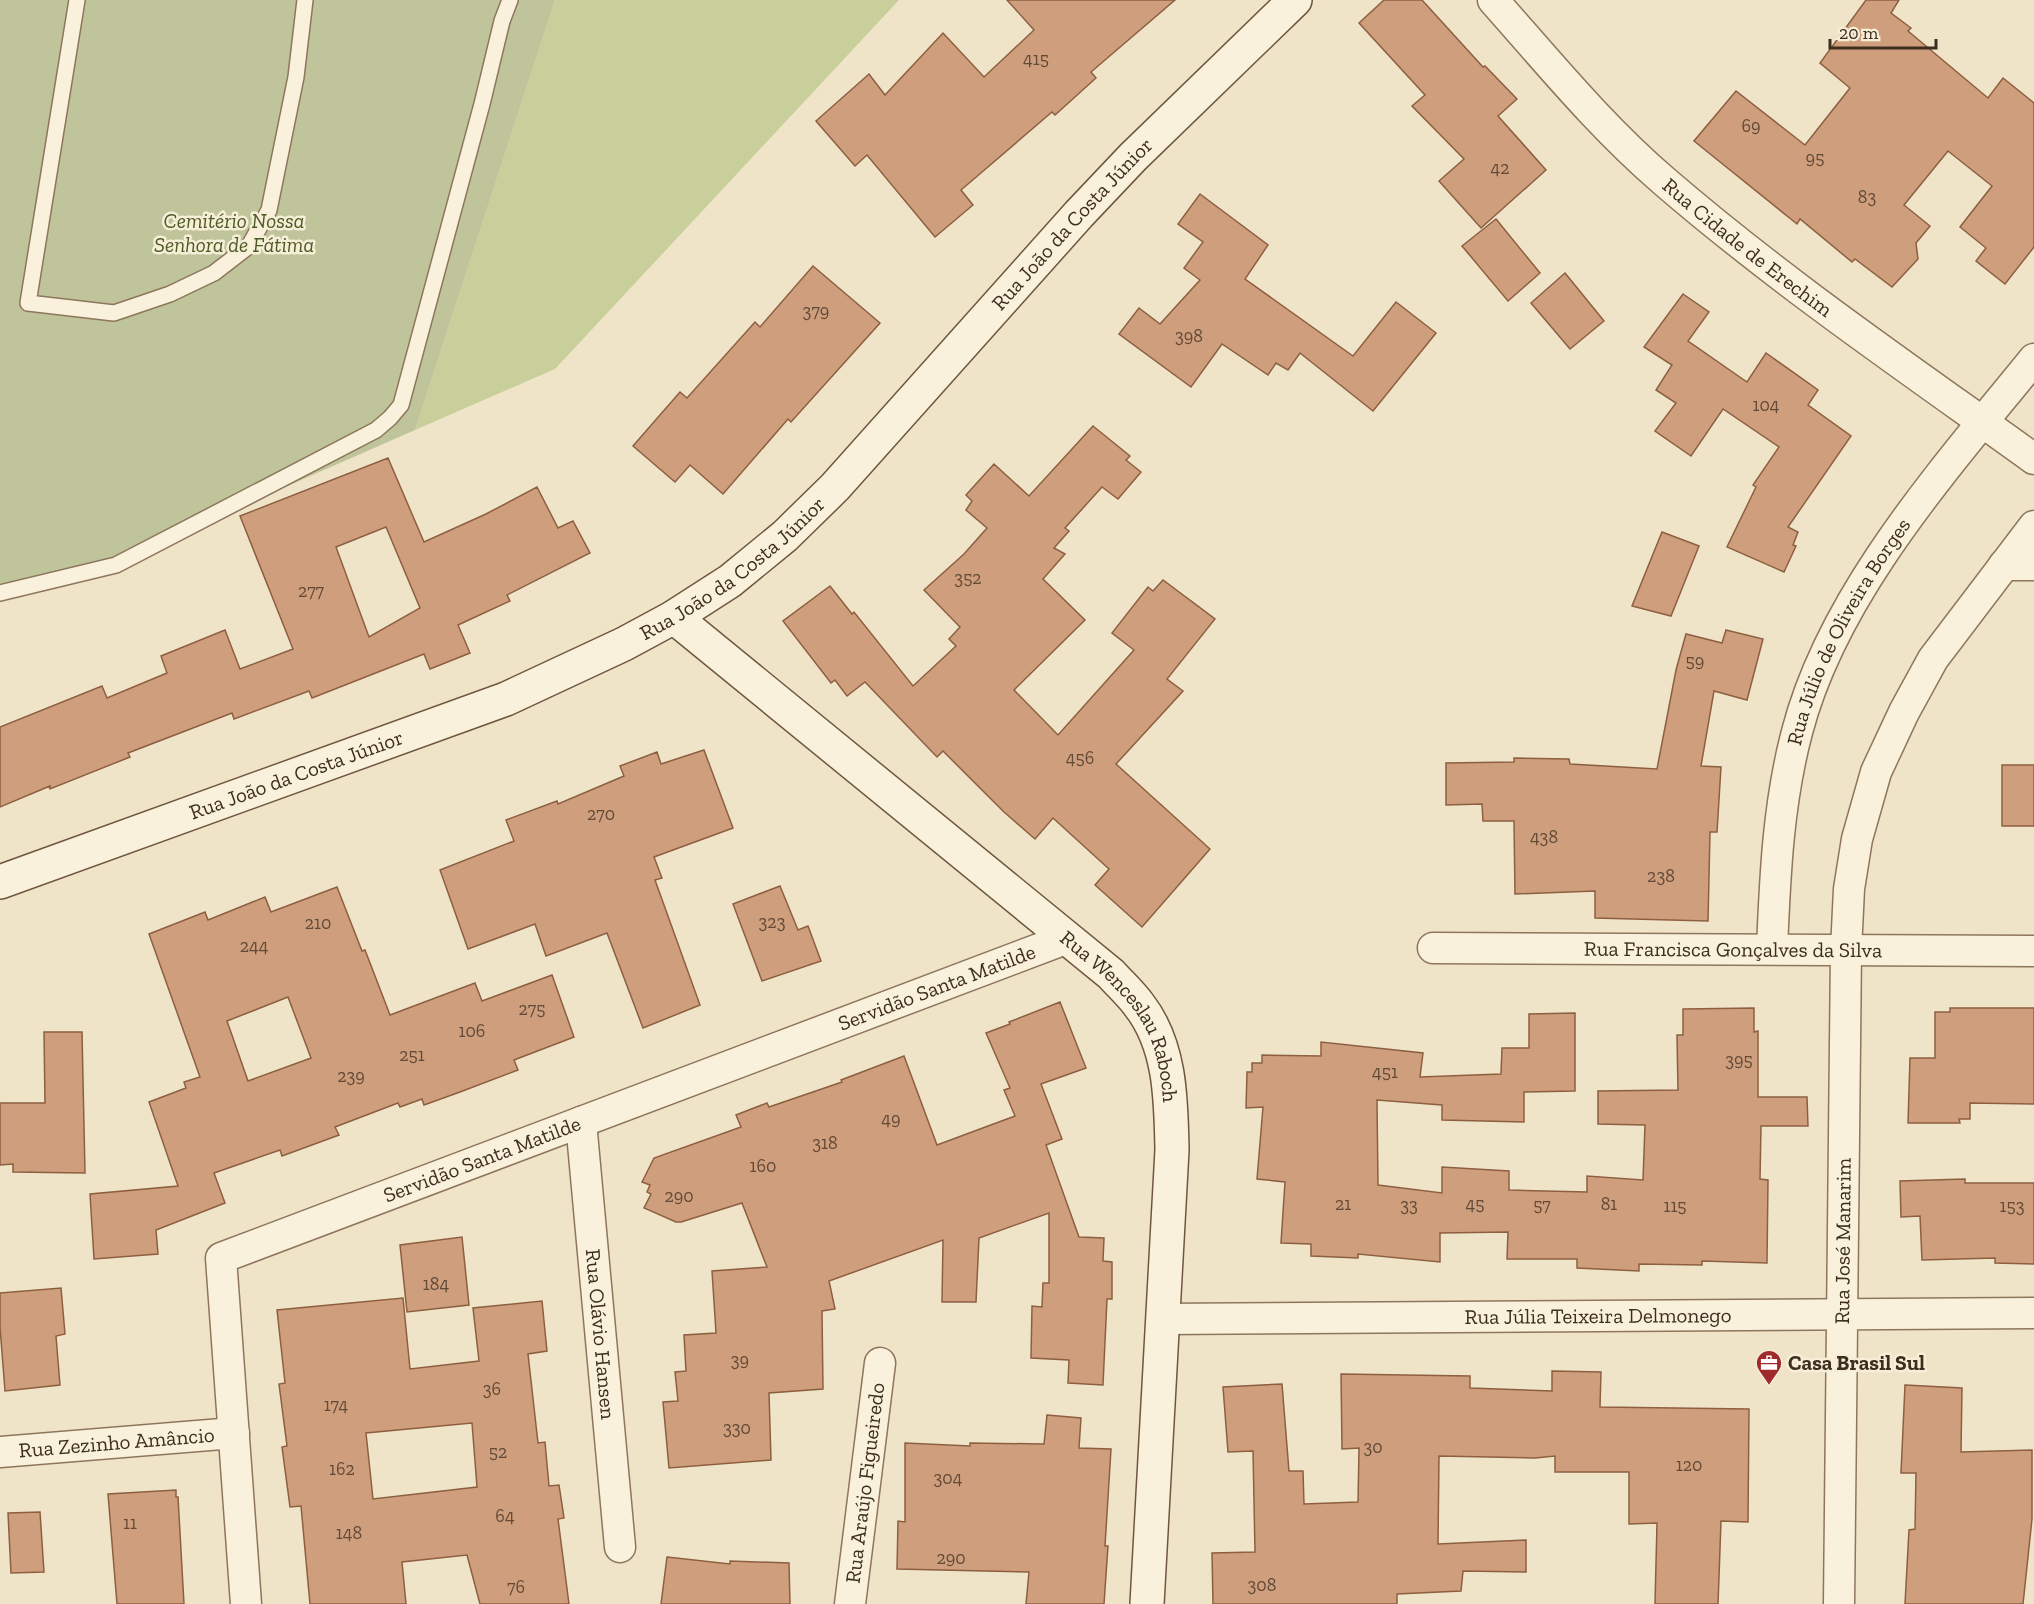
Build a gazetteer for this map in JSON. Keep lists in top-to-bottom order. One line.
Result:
{"streets":{"main road":["Rua João da Costa Júnior","Rua Wenceslau Raboch"],"street":["Rua Cidade de Erechim","Rua Júlio de Oliveira Borges","Rua Francisca Gonçalves da Silva","Servidão Santa Matilde","Rua José Manarim","Rua Júlia Teixeira Delmonego","Rua Olávio Hansen","Rua Zezinho Amâncio","Rua Araújo Figueiredo"]},"crossings":[["Rua João da Costa Júnior","Rua Wenceslau Raboch"],["Rua Cidade de Erechim","Rua Júlio de Oliveira Borges"],["Rua Júlio de Oliveira Borges","Rua Francisca Gonçalves da Silva"],["Rua Francisca Gonçalves da Silva","Rua José Manarim"],["Servidão Santa Matilde","Rua Wenceslau Raboch"],["Servidão Santa Matilde","Rua Olávio Hansen"],["Servidão Santa Matilde","Rua Zezinho Amâncio"],["Rua Wenceslau Raboch","Rua Júlia Teixeira Delmonego"],["Rua José Manarim","Rua Júlia Teixeira Delmonego"]],"parks":["Cemitério Nossa Senhora de Fátima"],"places":{"office":["Casa Brasil Sul"]},"house_numbers":["415","69","95","42","83","379","398","104","352","277","59","456","270","438","238","323","210","244","275","106","251","395","451","239","49","318","160","290","21","45","81","33","57","115","153","184","39","36","174","330","30","52","120","162","304","64","11","148","290","308","76"],"scale_bar":"20 m"}
